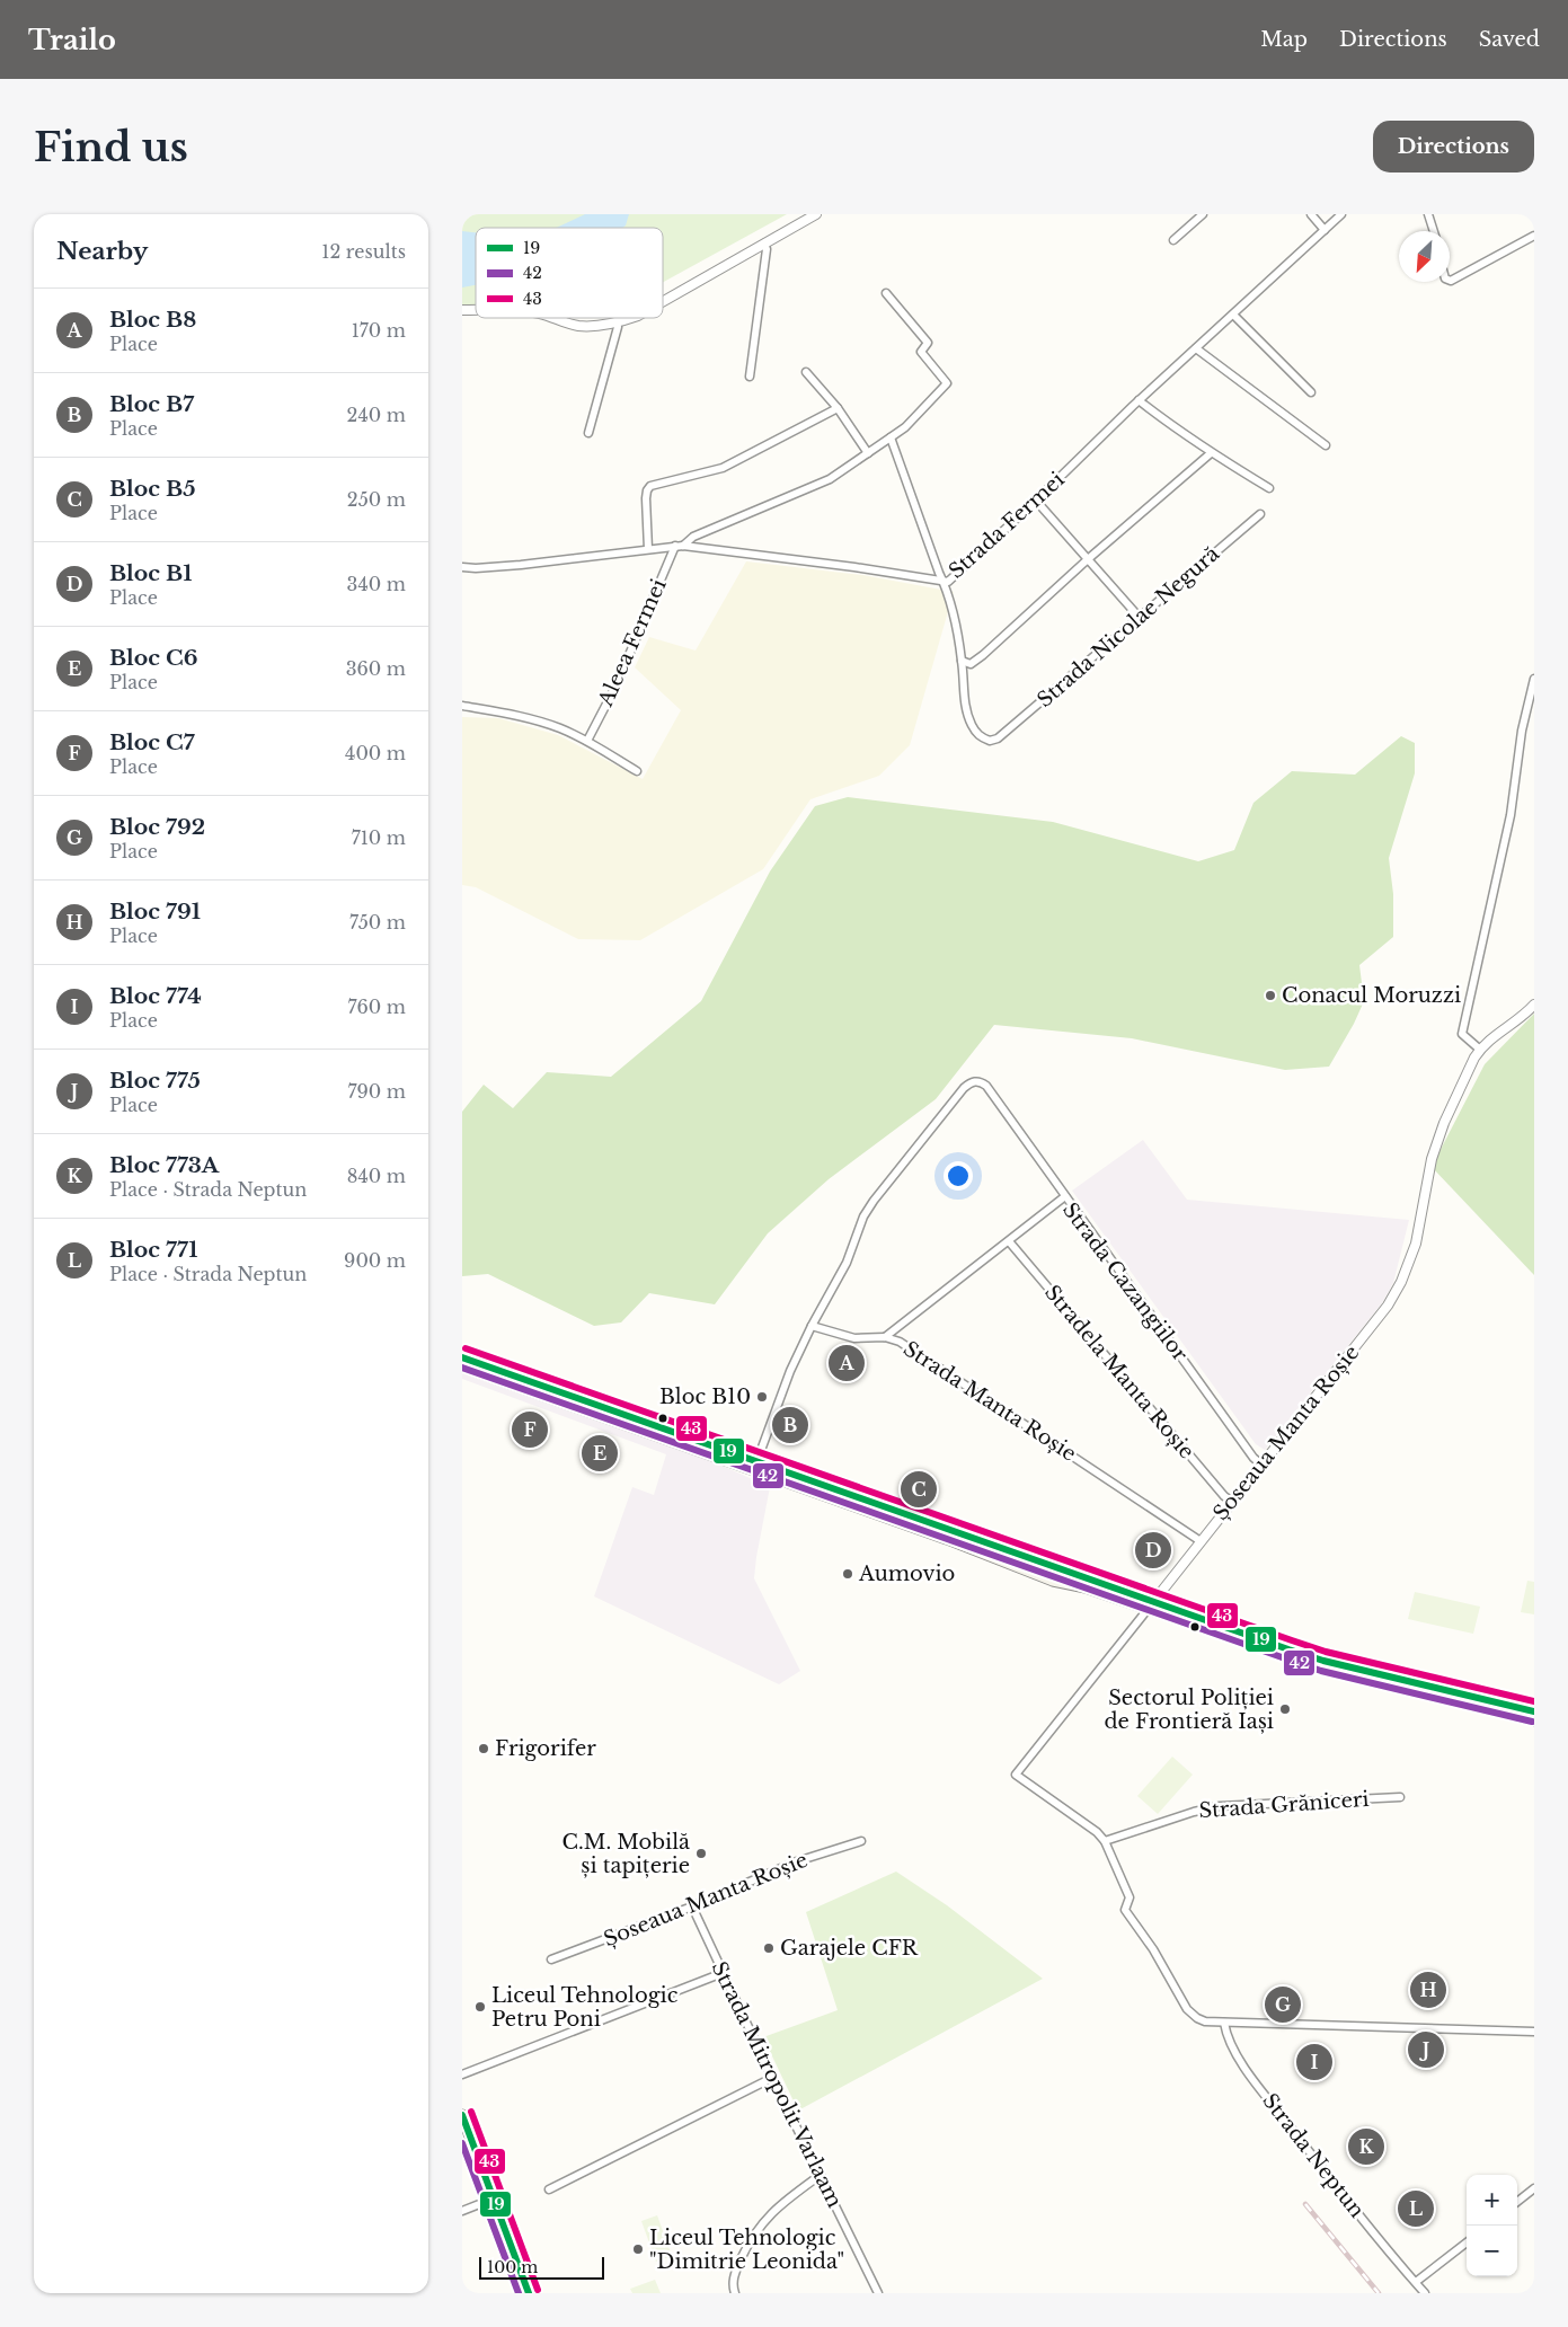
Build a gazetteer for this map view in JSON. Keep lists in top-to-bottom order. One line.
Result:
{"streets":{"street":["Strada Fermei","Strada Nicolae Negură","Aleea Fermei","Strada Cazangiilor","Stradela Manta Roșie","Strada Manta Roșie","Șoseaua Manta Roșie","Strada Grăniceri","Strada Mitropolit Varlaam","Strada Neptun"]},"crossings":[["Strada Fermei","Aleea Fermei"],["Strada Cazangiilor","Stradela Manta Roșie"],["Strada Cazangiilor","Strada Manta Roșie"],["Strada Cazangiilor","Șoseaua Manta Roșie"],["Stradela Manta Roșie","Șoseaua Manta Roșie"],["Strada Manta Roșie","Șoseaua Manta Roșie"],["Șoseaua Manta Roșie","Strada Grăniceri"],["Șoseaua Manta Roșie","Strada Mitropolit Varlaam"]],"places":["Conacul Moruzzi","Bloc B10","Aumovio","Sectorul Poliției de Frontieră Iași","Frigorifer","C.M. Mobilă și tapițerie","Garajele CFR","Liceul Tehnologic Petru Poni","Liceul Tehnologic \"Dimitrie Leonida\""],"lines":["transit line 43","transit line 19","transit line 42"],"legend":["19","42","43"],"scale_bar":"100 m","north":"bottom left","page":{"header":"Trailo","nav":["Map","Directions","Saved"],"buttons":"Directions","title":"Find us","heading":["Nearby","12 results"],"list":[{"mark":"A","name":"Bloc B8","note":"Place","value":"170 m"},{"mark":"B","name":"Bloc B7","note":"Place","value":"240 m"},{"mark":"C","name":"Bloc B5","note":"Place","value":"250 m"},{"mark":"D","name":"Bloc B1","note":"Place","value":"340 m"},{"mark":"E","name":"Bloc C6","note":"Place","value":"360 m"},{"mark":"F","name":"Bloc C7","note":"Place","value":"400 m"},{"mark":"G","name":"Bloc 792","note":"Place","value":"710 m"},{"mark":"H","name":"Bloc 791","note":"Place","value":"750 m"},{"mark":"I","name":"Bloc 774","note":"Place","value":"760 m"},{"mark":"J","name":"Bloc 775","note":"Place","value":"790 m"},{"mark":"K","name":"Bloc 773A","note":"Place · Strada Neptun","value":"840 m"},{"mark":"L","name":"Bloc 771","note":"Place · Strada Neptun","value":"900 m"}],"pins":["A","B","F","E","C","D","H","G","J","I","K","L"],"map_buttons":["+","−"],"scale":"100 m"}}
